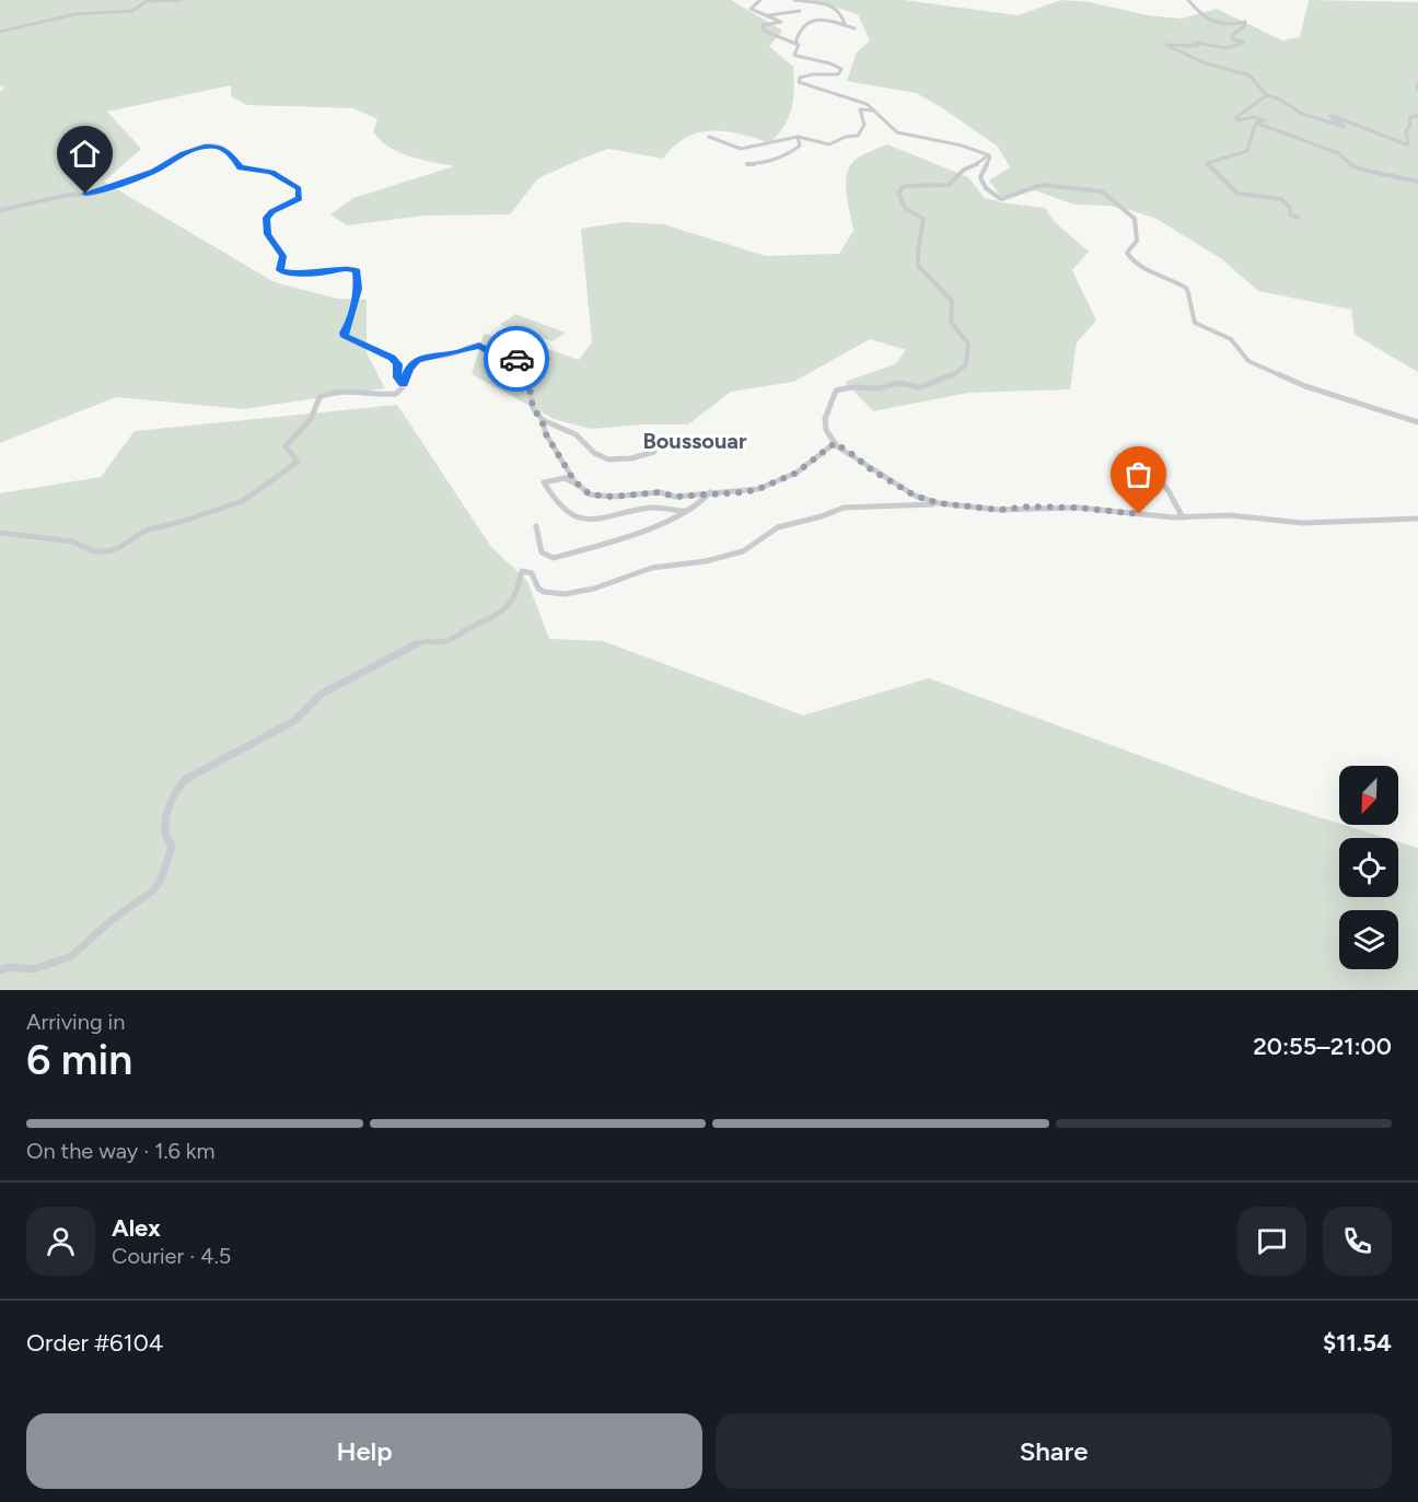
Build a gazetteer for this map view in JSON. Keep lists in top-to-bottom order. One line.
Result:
{"districts":["Boussouar"],"north":"bottom left","page":{"heading":["6 min","Arriving in","20:55–21:00"],"panel":["Alex","Courier · 4.5","Order #6104","$11.54"],"bar":"On the way · 1.6 km","buttons":["Help","Share"]}}
